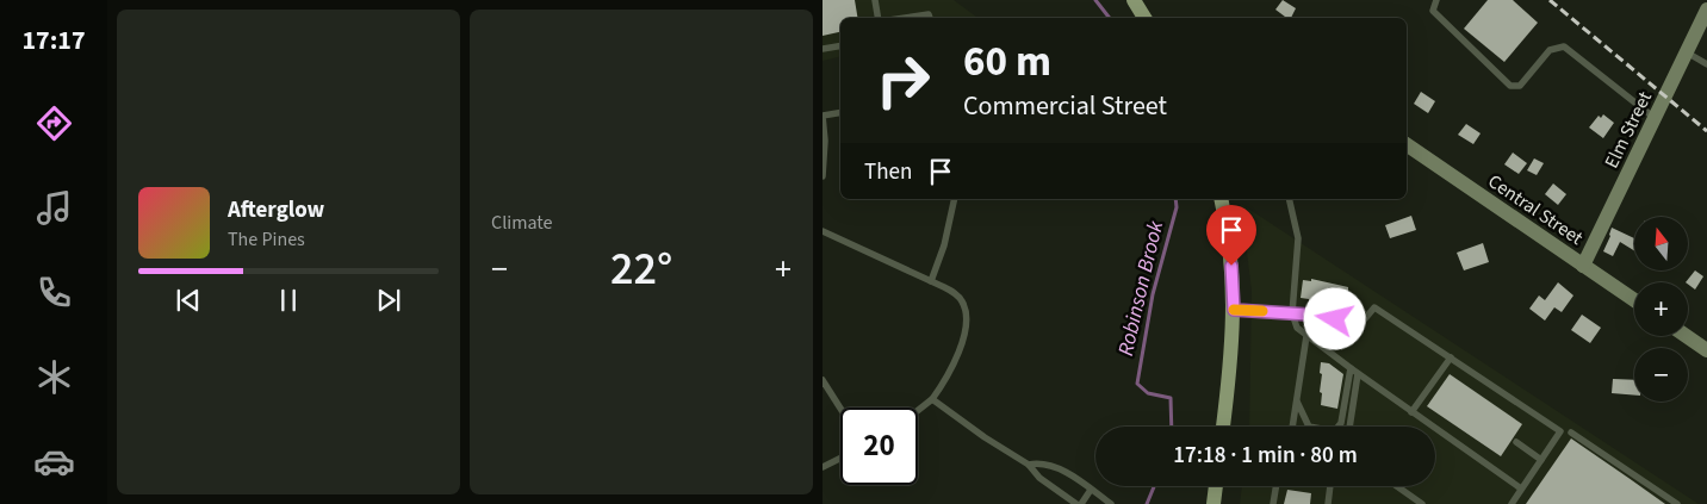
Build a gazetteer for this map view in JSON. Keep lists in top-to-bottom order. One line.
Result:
{"streets":{"main road":["Elm Street","Central Street"]},"crossings":[["Elm Street","Central Street"]],"water":["Robinson Brook"],"north":"top","page":{"tabs":"17:17","tile":"Climate","turn":["60 m","Commercial Street"],"then":"Then","song":["Afterglow","The Pines"],"map_buttons":["+","−"],"heat":["−","22°","+"],"limit":"20","trip":"17:18 · 1 min · 80 m"}}
